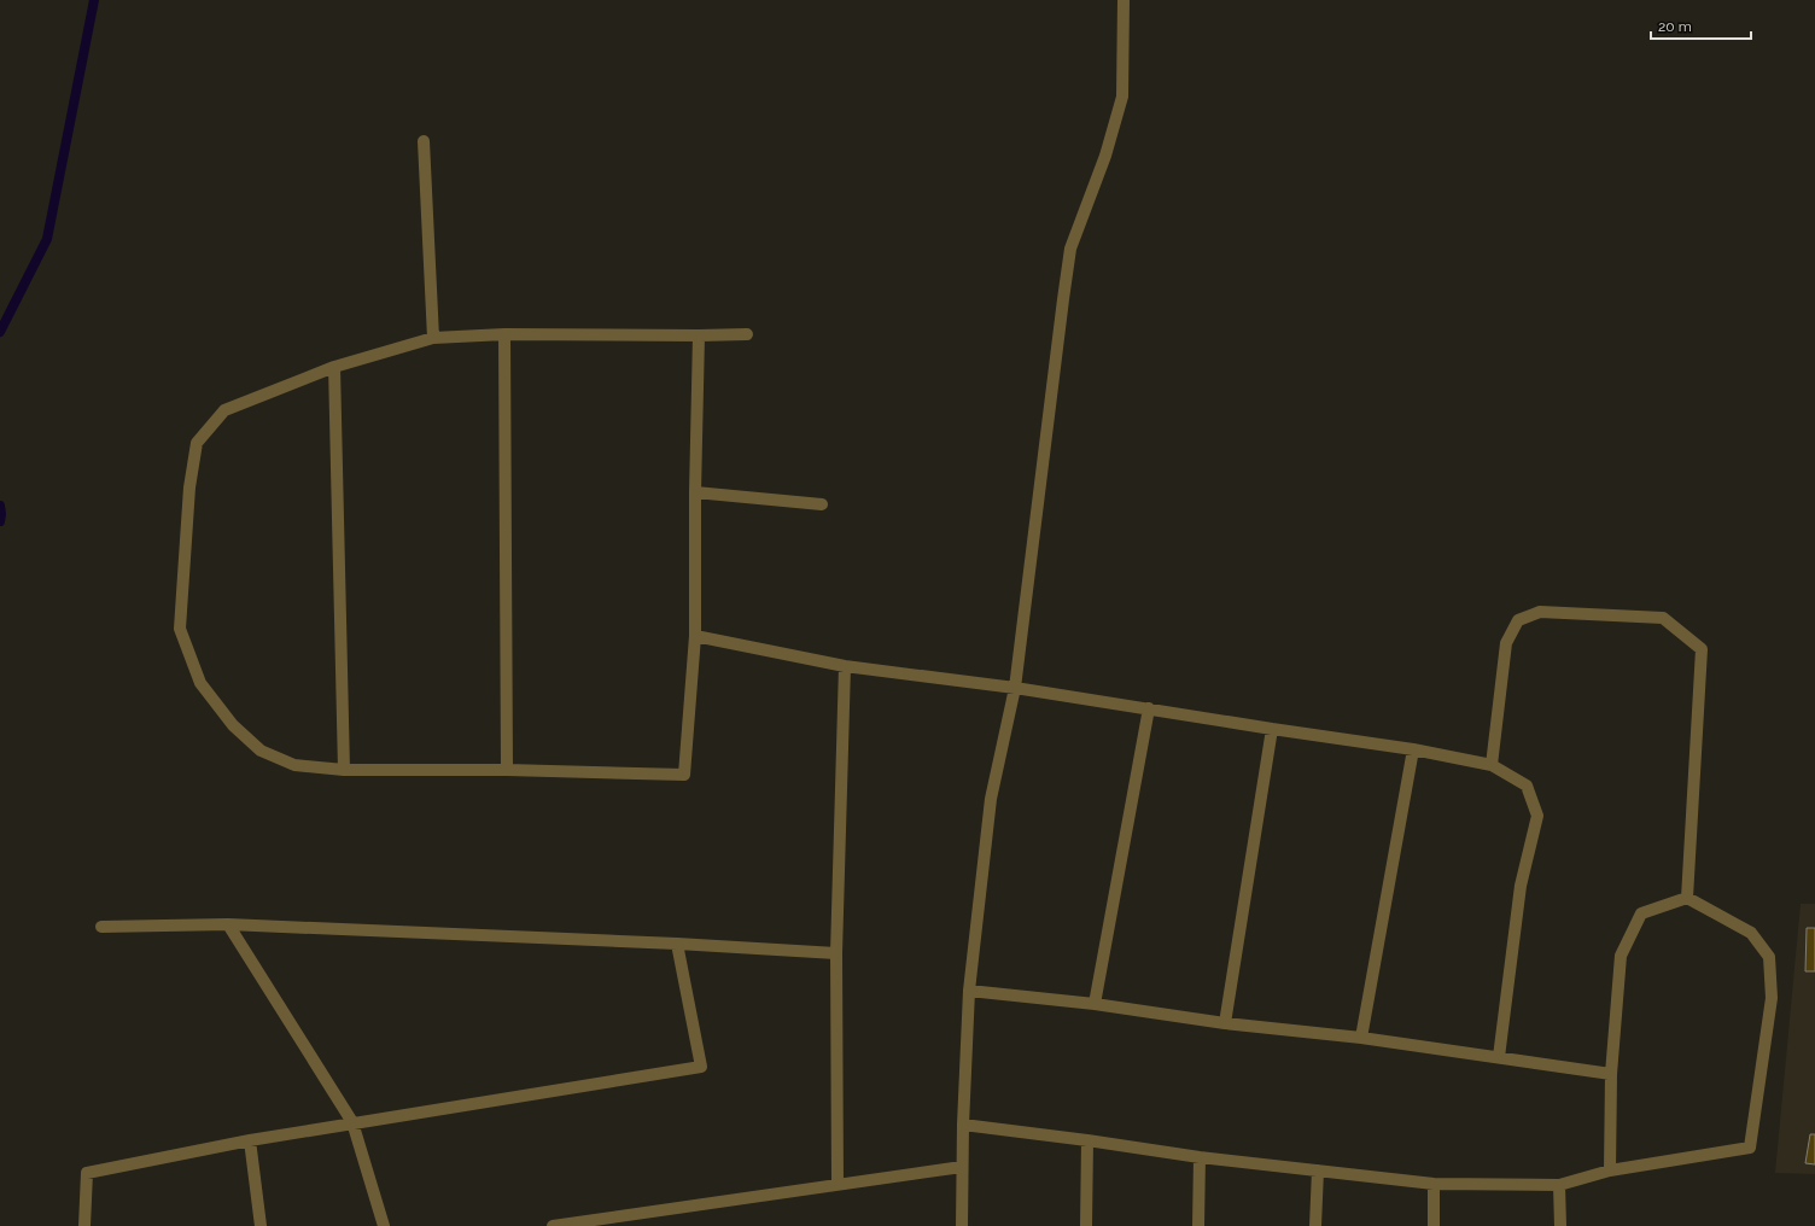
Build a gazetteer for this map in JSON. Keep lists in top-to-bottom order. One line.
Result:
{"scale_bar":"20 m"}
